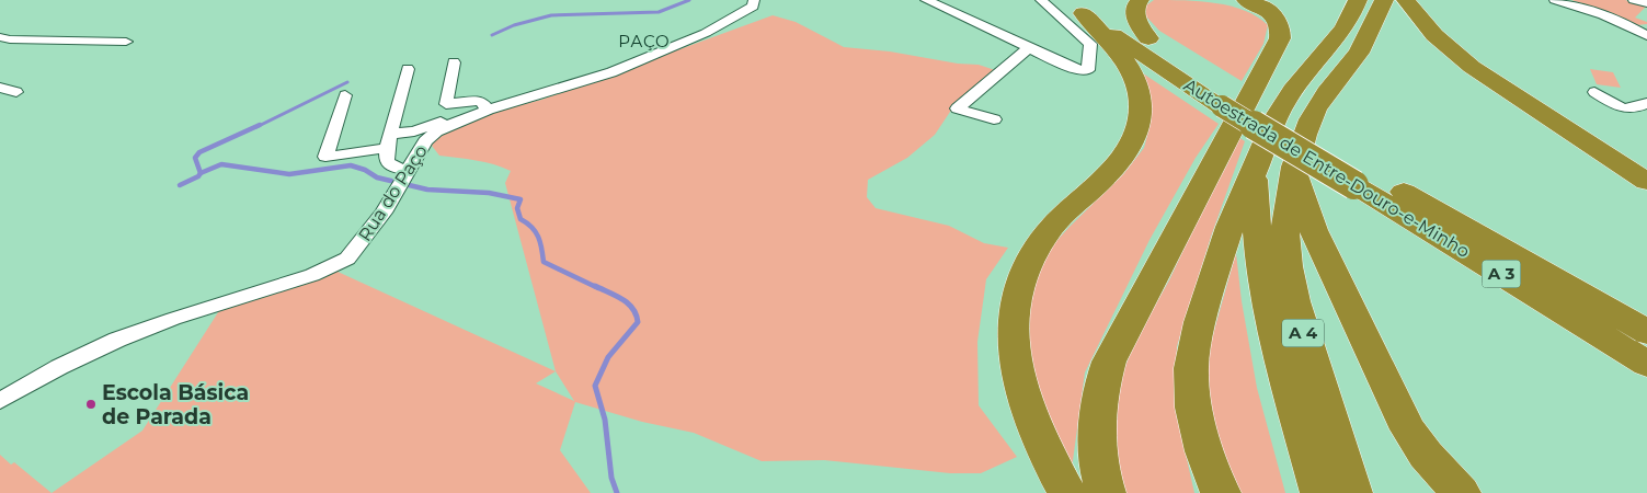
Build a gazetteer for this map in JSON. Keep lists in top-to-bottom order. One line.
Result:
{"streets":{"highway":["Autoestrada de Entre-Douro-e-Minho","A 3","A 4"],"street":["Rua do Paço"]},"districts":["PAÇO"],"places":["Escola Básica de Parada"]}
